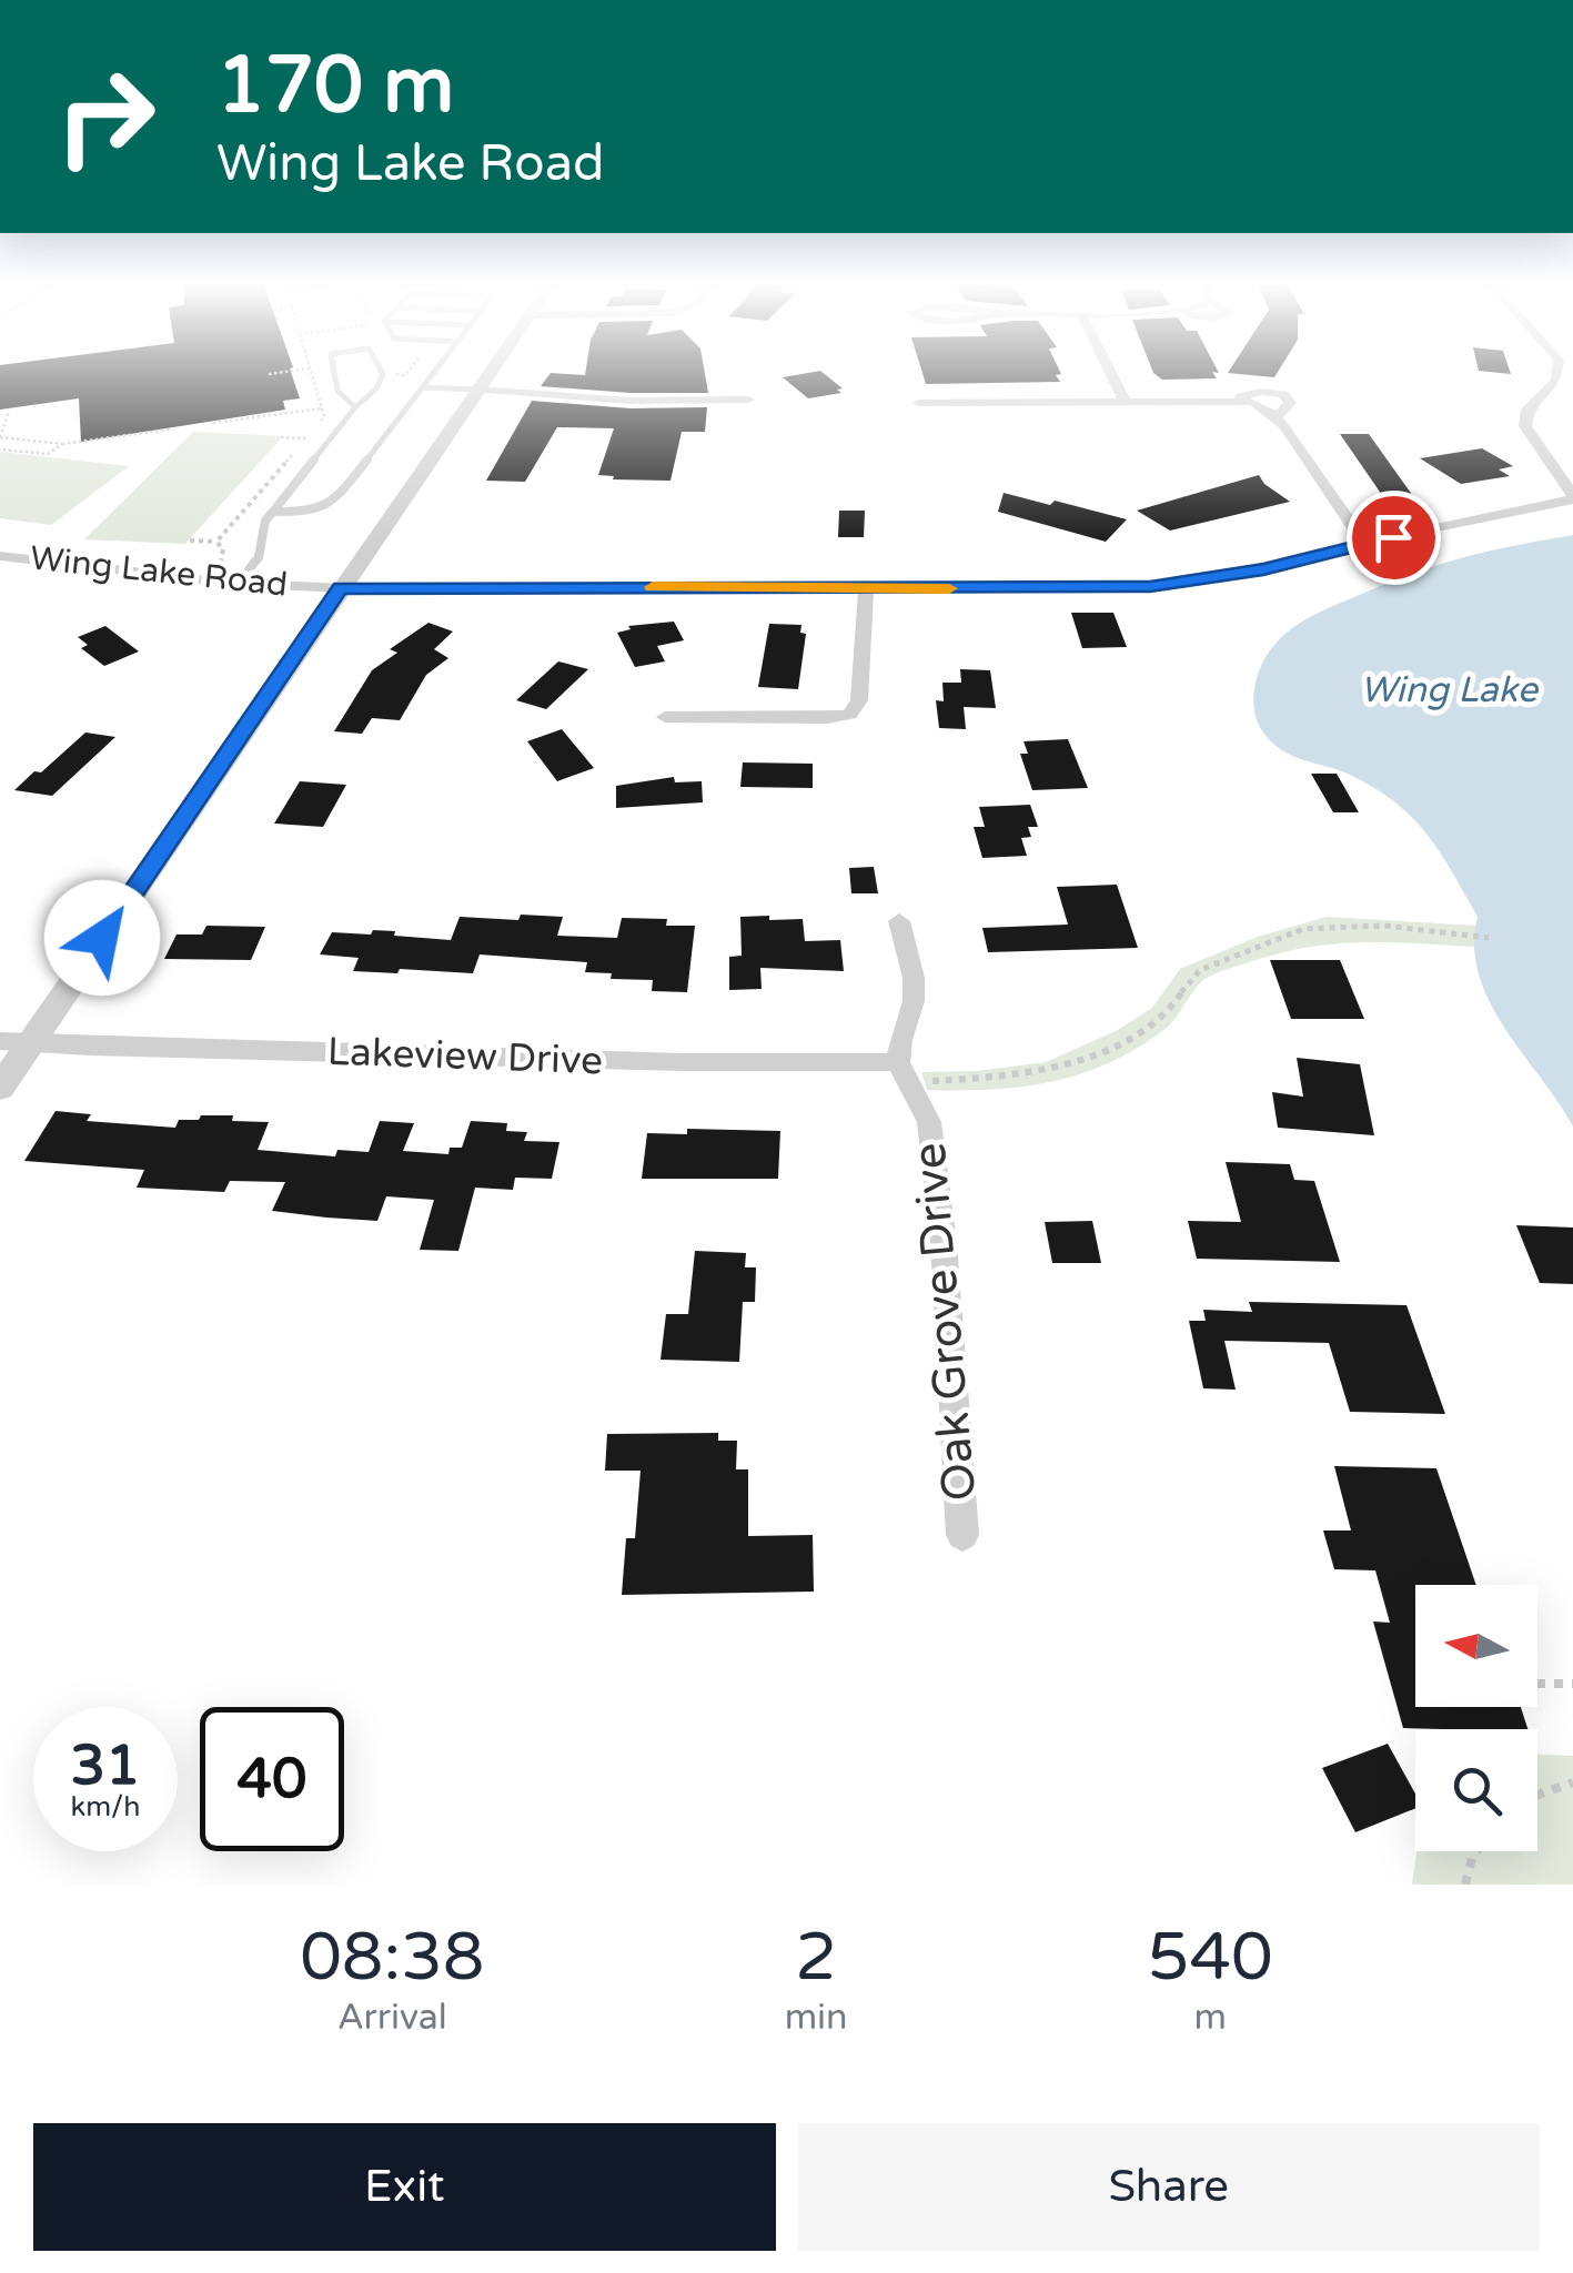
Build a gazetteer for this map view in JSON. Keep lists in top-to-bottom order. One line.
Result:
{"streets":{"street":["Wing Lake Road","Lakeview Drive","Oak Grove Drive"]},"crossings":[["Lakeview Drive","Oak Grove Drive"]],"water":["Wing Lake"],"north":"left","page":{"turn":["170 m","Wing Lake Road"],"speed":"31 km/h","limit":"40","eta":["08:38","Arrival","2","min","540","m"],"buttons":["Exit","Share"]}}
